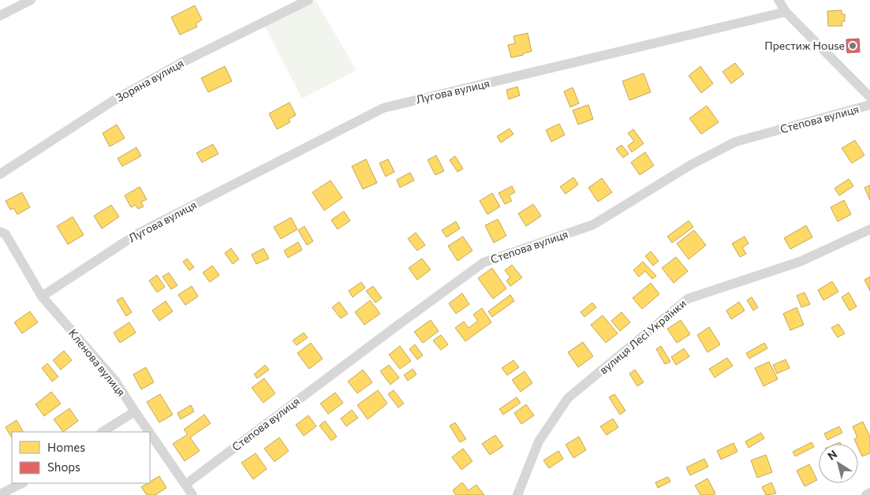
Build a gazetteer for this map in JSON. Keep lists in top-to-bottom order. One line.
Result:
{"streets":{"street":["Зоряна вулиця","Лугова вулиця","Степова вулиця","вулиця Лесі Українки","Кленова вулиця"]},"crossings":[["Лугова вулиця","Кленова вулиця"],["Степова вулиця","Кленова вулиця"]],"places":["Престиж House"],"legend":["Homes","Shops"],"north":"top left"}
